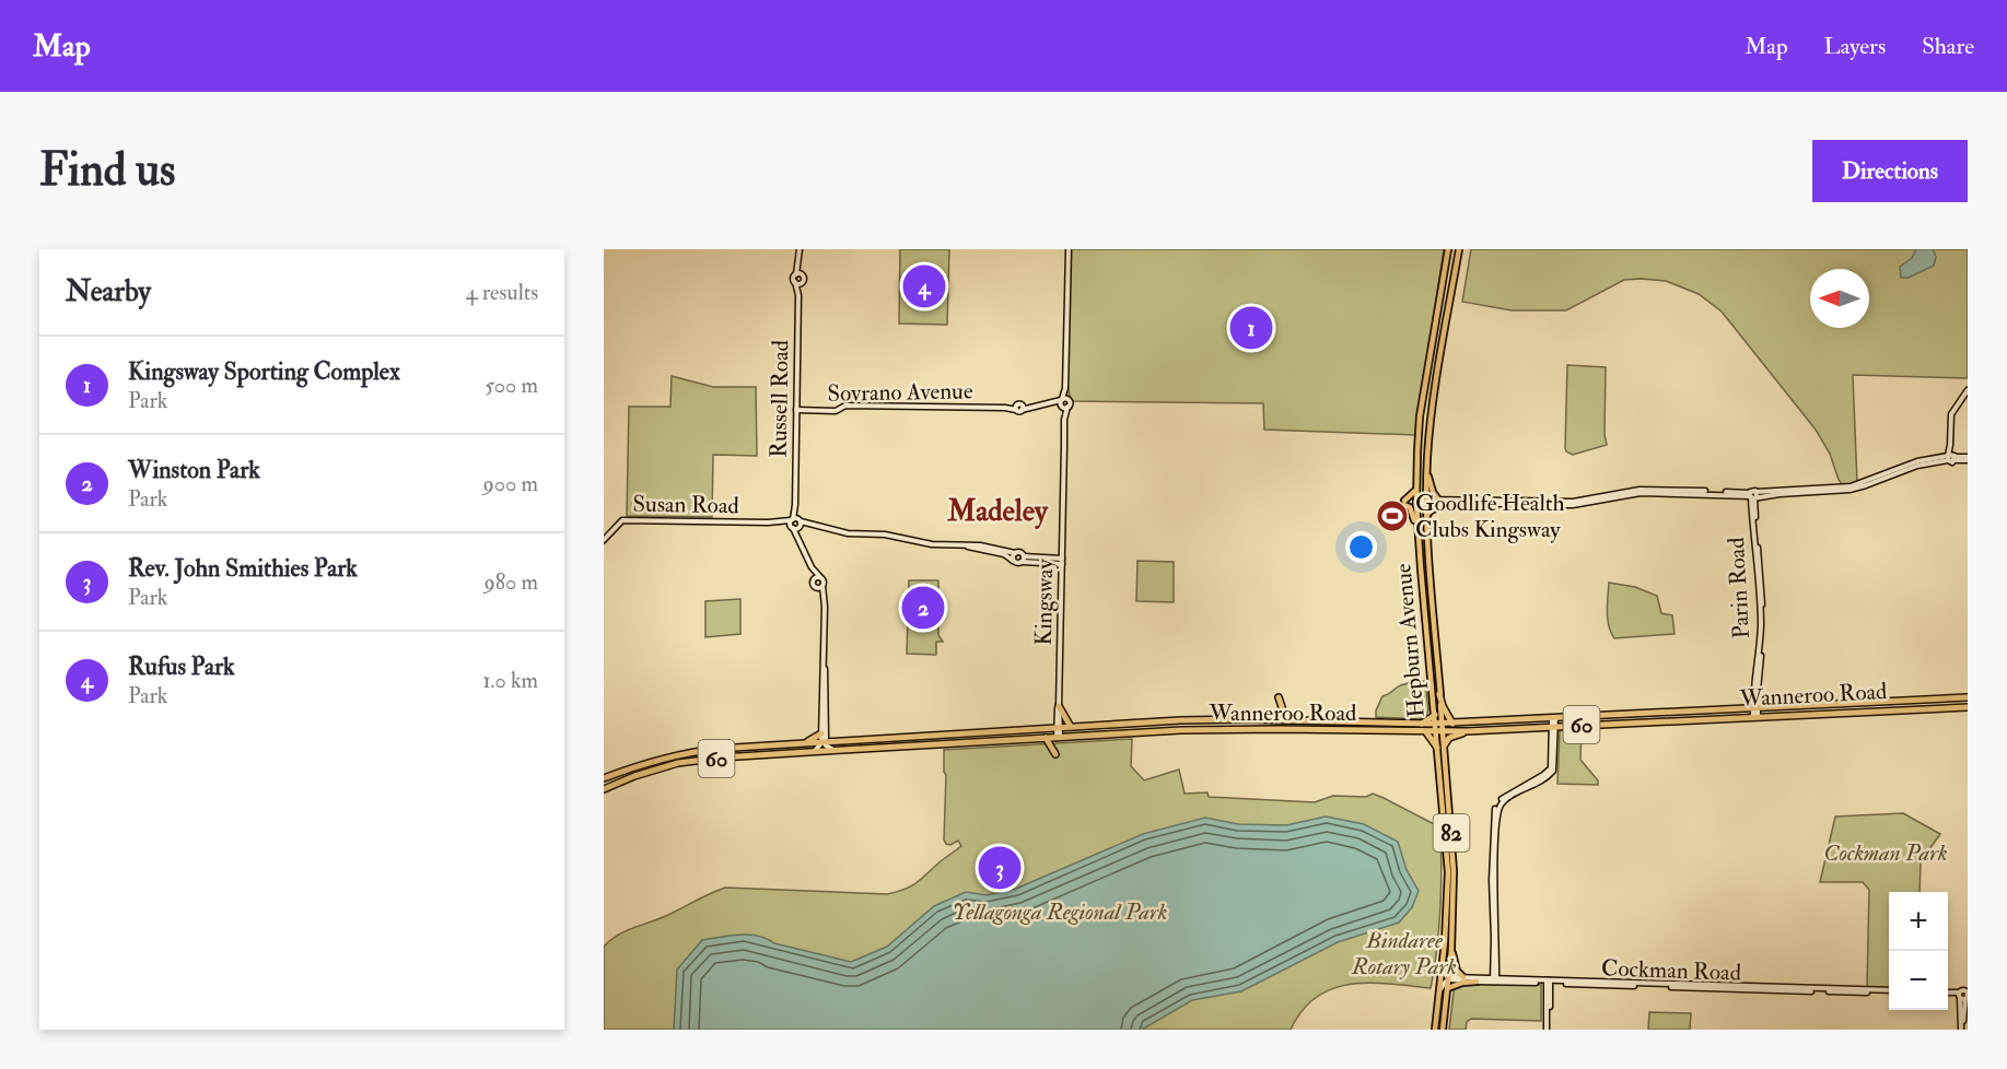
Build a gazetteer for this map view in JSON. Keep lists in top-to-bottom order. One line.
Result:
{"streets":{"highway":["Wanneroo Road","60"],"main road":["Hepburn Avenue","82"],"street":["Sovrano Avenue","Russell Road","Susan Road","Parin Road","Kingsway","Cockman Road"]},"crossings":[["Sovrano Avenue","Russell Road"],["Sovrano Avenue","Kingsway"],["Russell Road","Susan Road"],["Parin Road","Wanneroo Road"],["Kingsway","Wanneroo Road"],["Hepburn Avenue","Wanneroo Road"],["Hepburn Avenue","Cockman Road"]],"districts":["Madeley"],"parks":["Cockman Park","Yellagonga Regional Park","Bindaree Rotary Park"],"places":{"sports":["Goodlife Health Clubs Kingsway"]},"north":"left","page":{"header":"Map","nav":["Map","Layers","Share"],"buttons":"Directions","title":"Find us","heading":["Nearby","4 results"],"pins":["4","1","2","3"],"list":[{"mark":"1","name":"Kingsway Sporting Complex","note":"Park","value":"500 m"},{"mark":"2","name":"Winston Park","note":"Park","value":"900 m"},{"mark":"3","name":"Rev. John Smithies Park","note":"Park","value":"980 m"},{"mark":"4","name":"Rufus Park","note":"Park","value":"1.0 km"}],"map_buttons":["+","−"]}}
